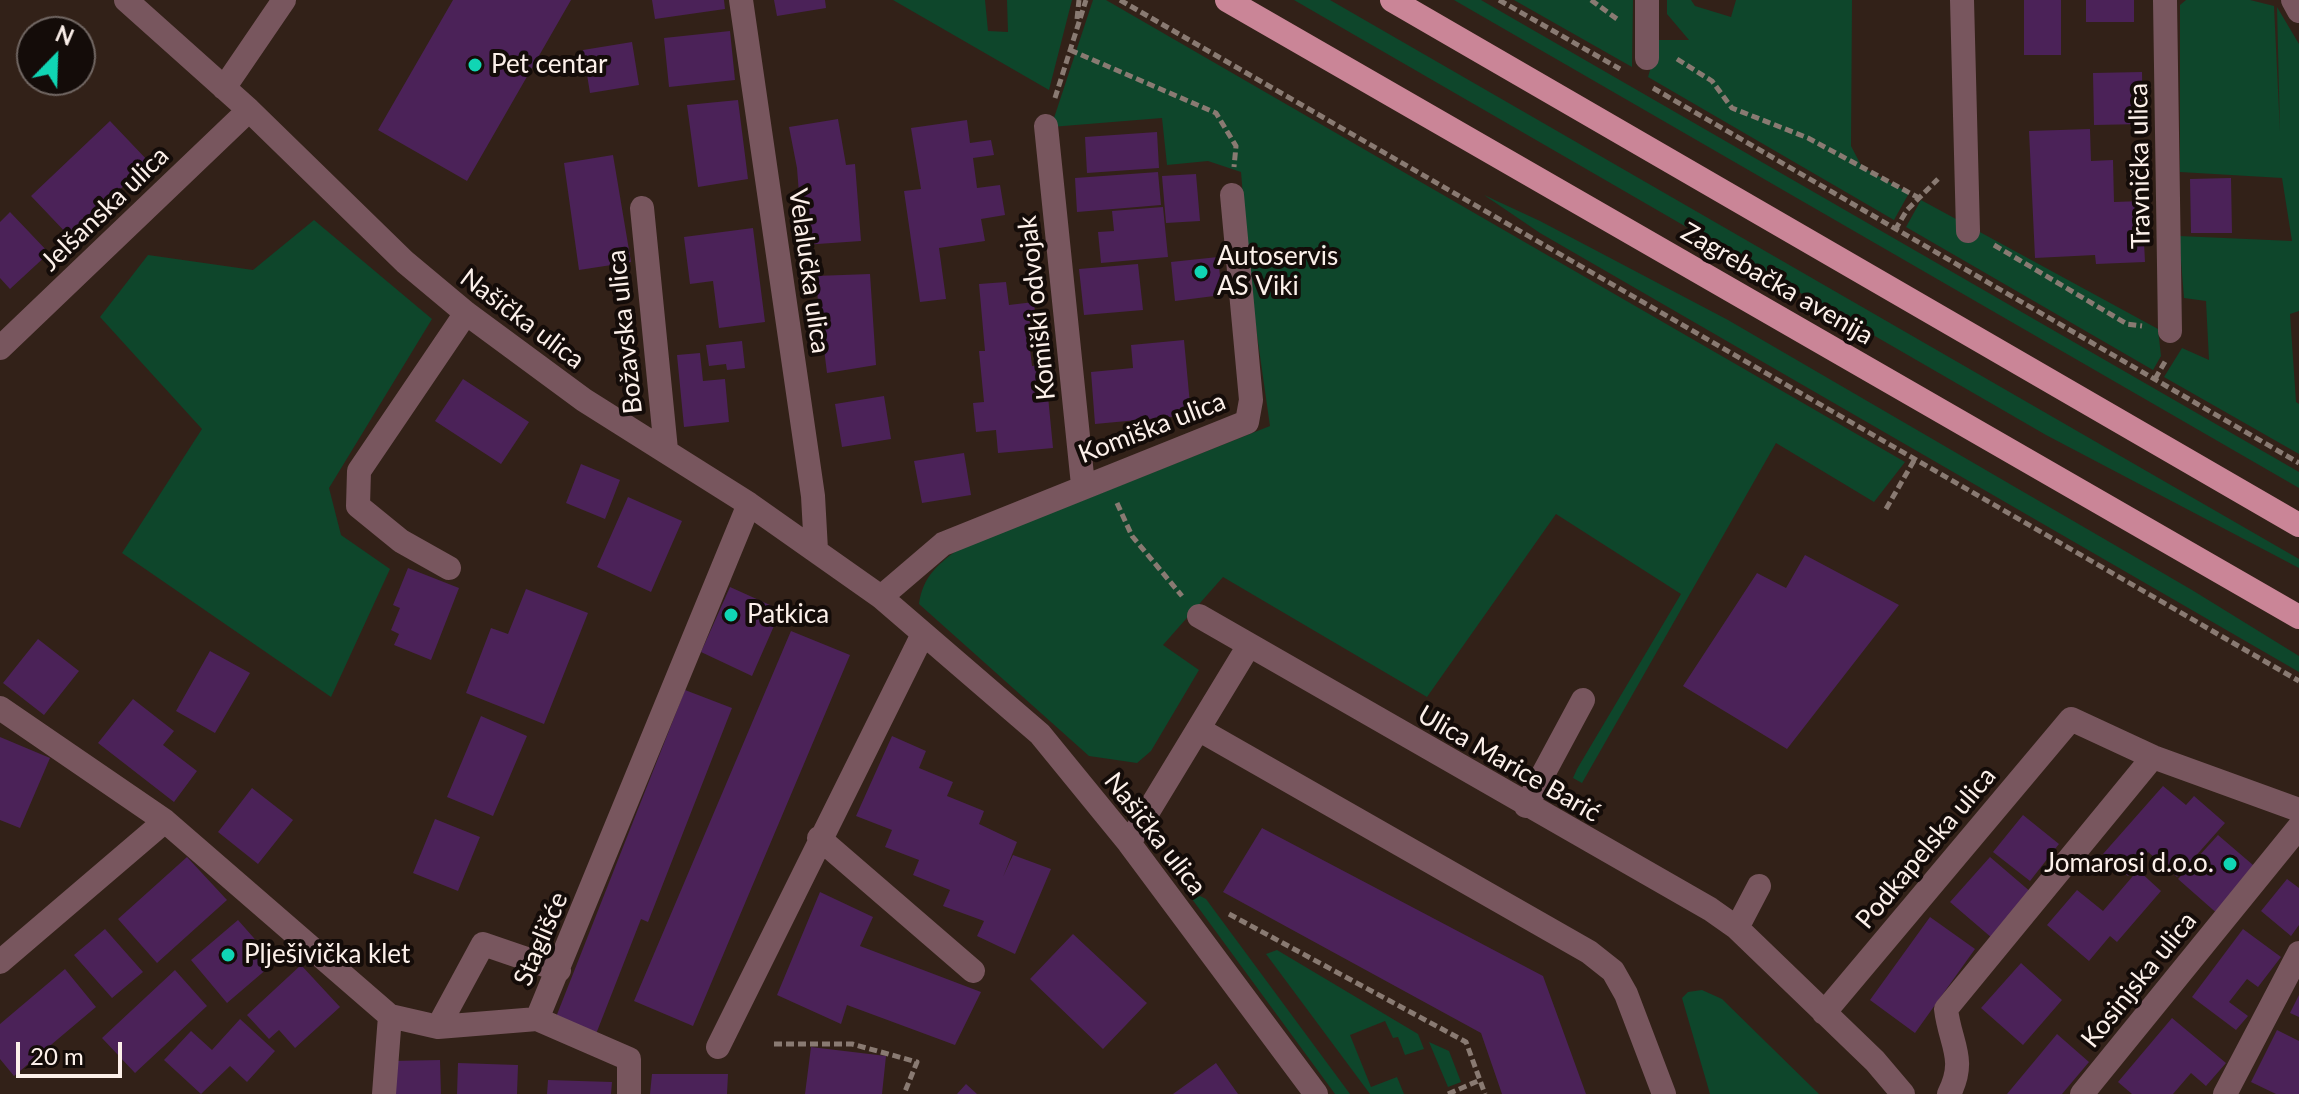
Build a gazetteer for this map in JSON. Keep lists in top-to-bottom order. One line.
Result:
{"streets":{"main road":["Zagrebačka avenija"],"street":["Travnička ulica","Jelšanska ulica","Velalučka ulica","Komiški odvojak","Našička ulica","Božavska ulica","Komiška ulica","Ulica Marice Barić","Podkapelska ulica","Staglišće","Kosinjska ulica"]},"crossings":[["Jelšanska ulica","Našička ulica"],["Velalučka ulica","Našička ulica"],["Komiški odvojak","Komiška ulica"],["Našička ulica","Božavska ulica"],["Našička ulica","Komiška ulica"],["Našička ulica","Staglišće"],["Ulica Marice Barić","Podkapelska ulica"]],"places":["Pet centar","Autoservis AS Viki","Patkica","Jomarosi d.o.o.","Plješivička klet"],"scale_bar":"20 m","north":"top right"}
